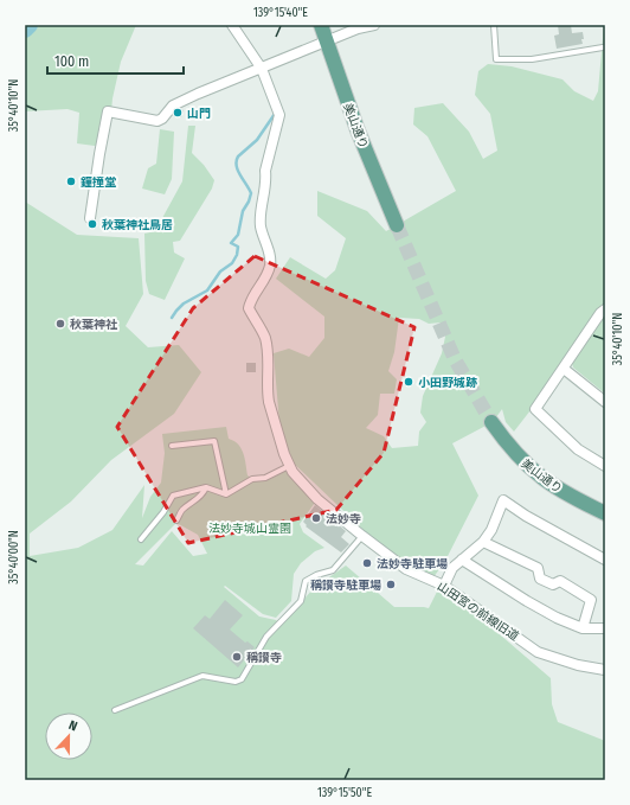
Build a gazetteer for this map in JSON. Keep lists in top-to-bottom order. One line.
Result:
{"streets":{"main road":["美山通り"],"street":["山田宮の前線旧道"]},"parks":["法妙寺城山霊園"],"places":["山門","鐘撞堂","秋葉神社鳥居","秋葉神社","小田野城跡","法妙寺","法妙寺駐車場","稱讃寺駐車場","稱讃寺"],"scale_bar":"100 m","north":"top","coordinates":["139°15'40\"E","35°40'10\"N","35°40'00\"N","139°15'50\"E"]}
